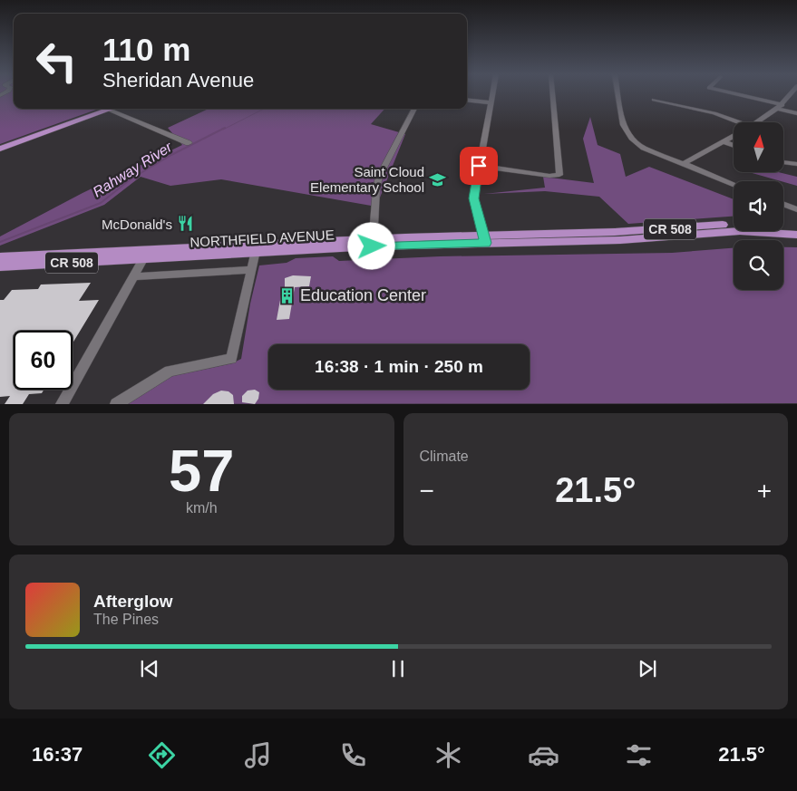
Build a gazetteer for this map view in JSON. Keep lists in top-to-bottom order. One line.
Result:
{"streets":{"main road":["CR 508","NORTHFIELD AVENUE"]},"water":["Rahway River"],"places":{"school or university":["Saint Cloud Elementary School"],"restaurant":["McDonald's"],"building":["Education Center"]},"north":"top","page":{"turn":["110 m","Sheridan Avenue"],"limit":"60","trip":"16:38 · 1 min · 250 m","tile":[["57","km/h"],"Climate"],"heat":["−","21.5°","+"],"song":["Afterglow","The Pines"],"tabs":["16:37","21.5°"]}}
